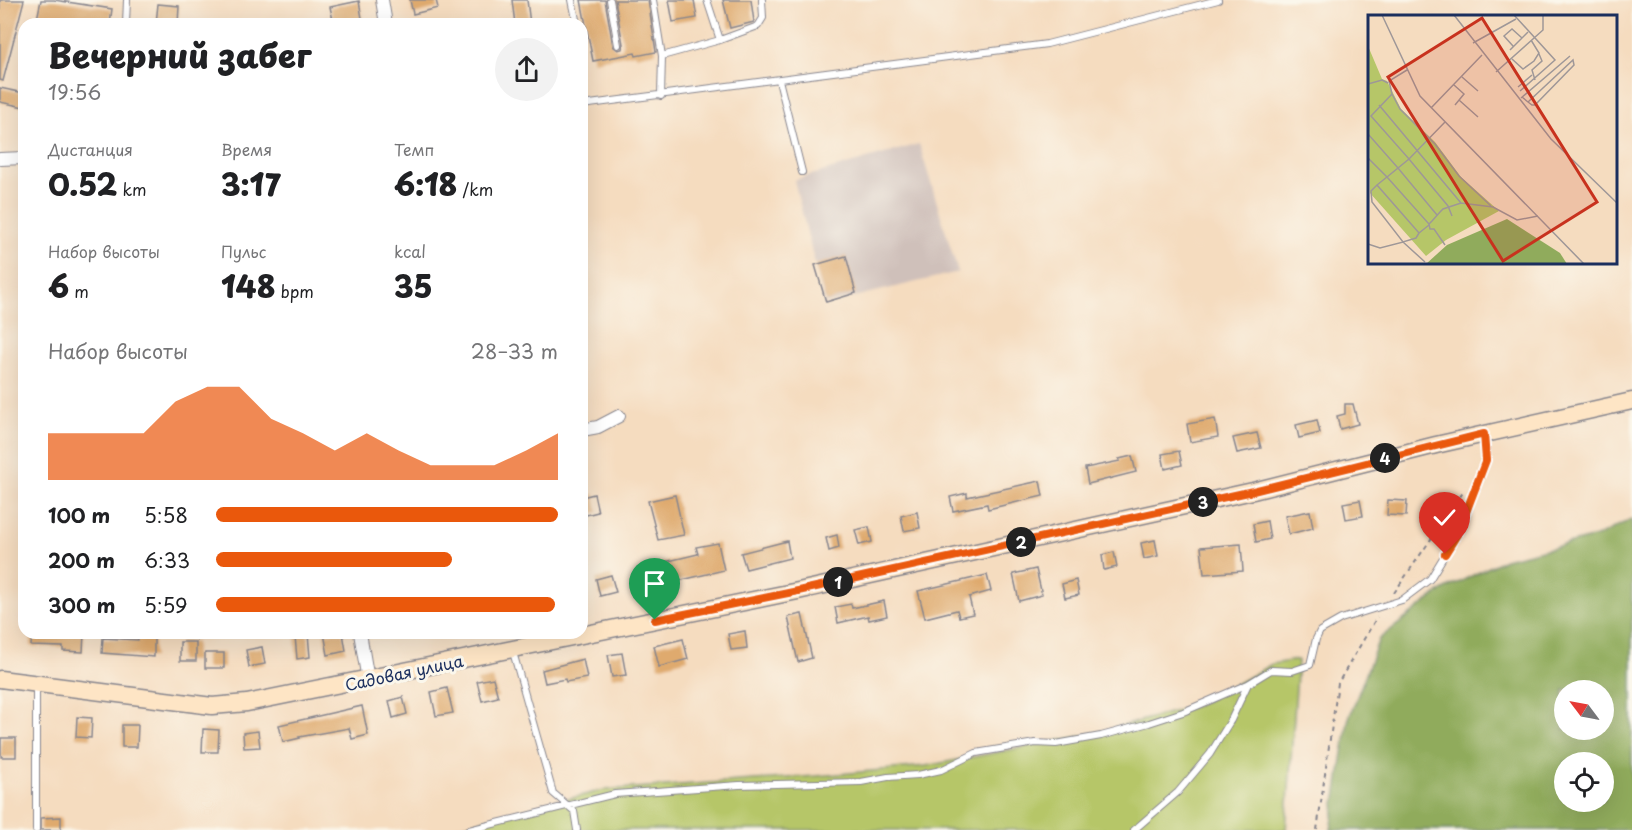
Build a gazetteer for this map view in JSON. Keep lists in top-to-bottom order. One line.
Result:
{"streets":{"main road":["Садовая улица"]},"north":"top left","page":{"heading":["Вечерний забег","19:56"],"stats":[["Дистанция","0.52 km"],["Время","3:17"],["Темп","6:18 /km"],["Набор высоты","6 m"],["Пульс","148 bpm"],["kcal","35"]],"chart":["Набор высоты","28–33 m"],"pins":["4","3","2","1"],"list":[{"name":"100 m","note":"5:58"},{"name":"200 m","note":"6:33"},{"name":"300 m","note":"5:59"}]}}
